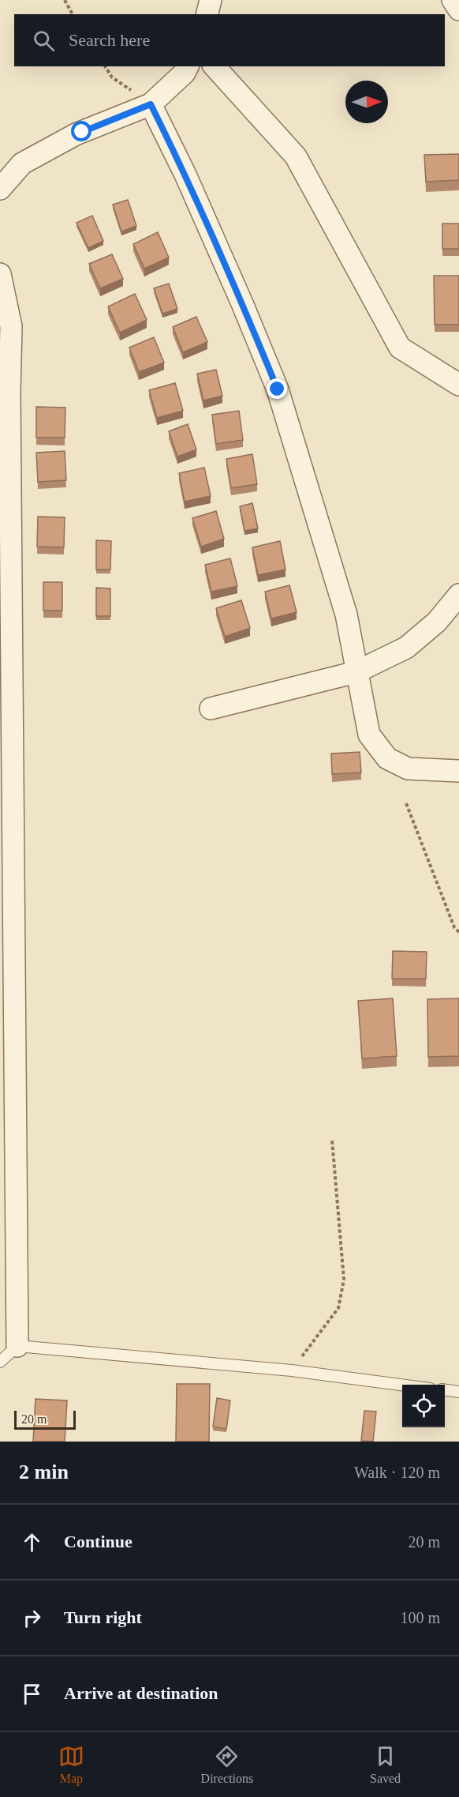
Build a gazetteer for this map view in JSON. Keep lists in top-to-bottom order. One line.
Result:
{"scale_bar":"20 m","north":"right","page":{"search":"Search here","scale":"20 m","heading":["2 min","Walk · 120 m"],"list":[["Continue","20 m"],["Turn right","100 m"],"Arrive at destination"],"nav":["Map","Directions","Saved"]}}
